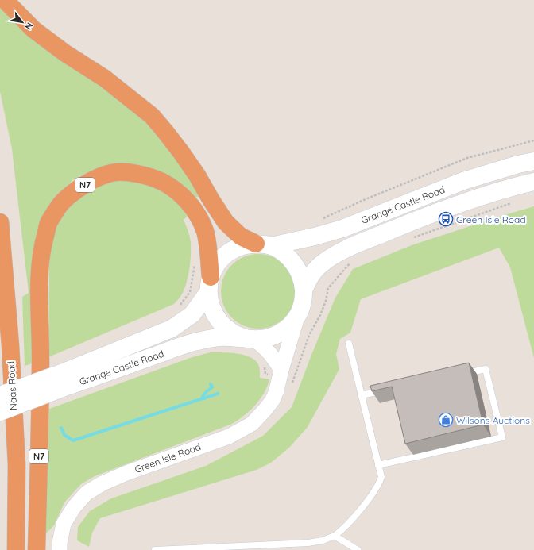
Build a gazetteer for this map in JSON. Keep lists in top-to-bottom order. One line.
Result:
{"streets":{"highway":["N7","Naas Road"],"main road":["Grange Castle Road"],"street":["Green Isle Road"]},"crossings":[["N7","Grange Castle Road"],["N7","Green Isle Road"],["Grange Castle Road","Green Isle Road"]],"places":{"bus stop":["Green Isle Road"],"shop":["Wilsons Auctions"]},"north":"bottom right"}
